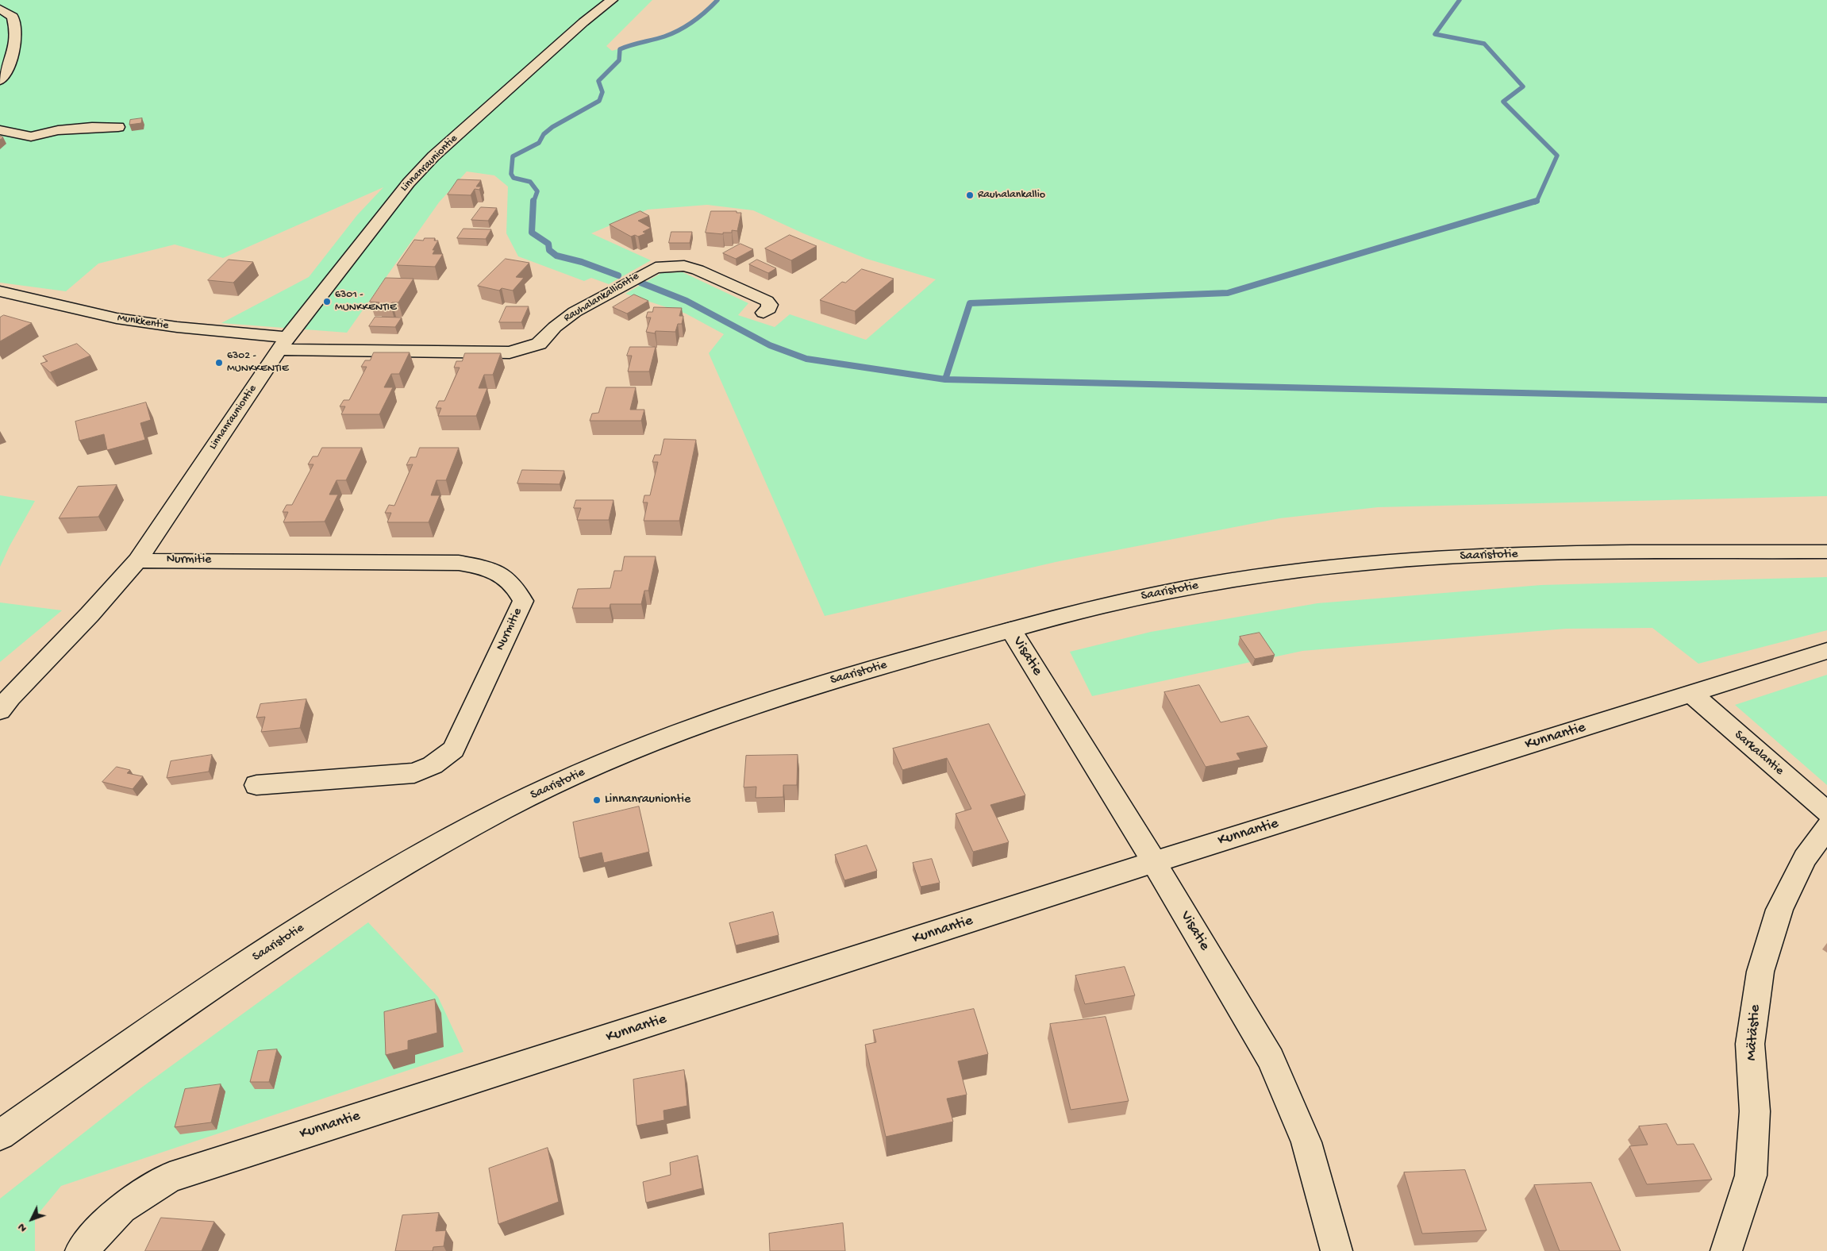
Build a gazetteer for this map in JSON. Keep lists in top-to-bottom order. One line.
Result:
{"streets":{"street":["Linnanrauniontie","Rauhalankalliontie","Munkkentie","Saaristotie","Nurmitie","Visatie","Kunnantie","Sarkalantie","Mätästie"]},"crossings":[["Linnanrauniontie","Rauhalankalliontie"],["Linnanrauniontie","Munkkentie"],["Linnanrauniontie","Nurmitie"],["Rauhalankalliontie","Munkkentie"],["Saaristotie","Visatie"],["Visatie","Kunnantie"],["Kunnantie","Sarkalantie"]],"places":["Rauhalankallio","6301 - MUNKKENTIE","6302 - MUNKKENTIE","Linnanrauniontie"],"north":"bottom left"}
